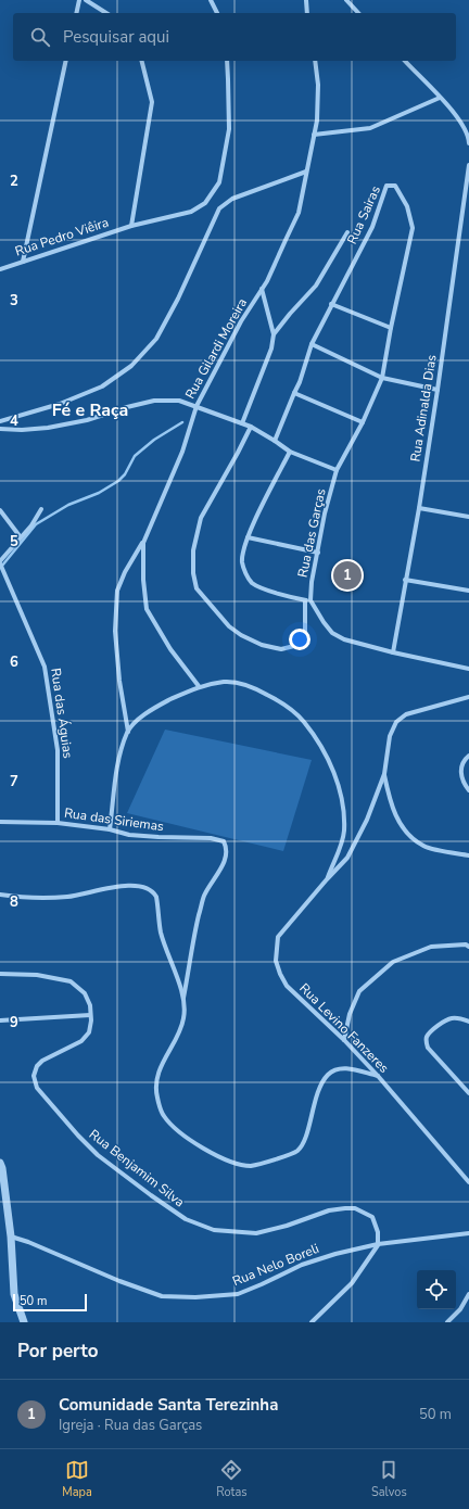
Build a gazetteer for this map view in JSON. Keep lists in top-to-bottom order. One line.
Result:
{"streets":{"street":["Rua Sairas","Rua Pedro Viêira","Rua Gilardi Moreira","Rua Adinalda Dias","Rua das Garças","Rua das Águias","Rua das Siriemas","Rua Levino Fanzeres","Rua Benjamim Silva","Rua Nelo Boreli"]},"crossings":[["Rua Sairas","Rua das Garças"],["Rua das Águias","Rua das Siriemas"],["Rua Benjamim Silva","Rua Nelo Boreli"]],"districts":["Fé e Raça"],"scale_bar":"50 m","page":{"search":"Pesquisar aqui","pins":"1","scale":"50 m","heading":"Por perto","list":[{"mark":"1","name":"Comunidade Santa Terezinha","note":"Igreja · Rua das Garças","value":"50 m"}],"nav":["Mapa","Rotas","Salvos"]},"grid":{"rows":["2","3","4","5","6","7","8","9"]}}
